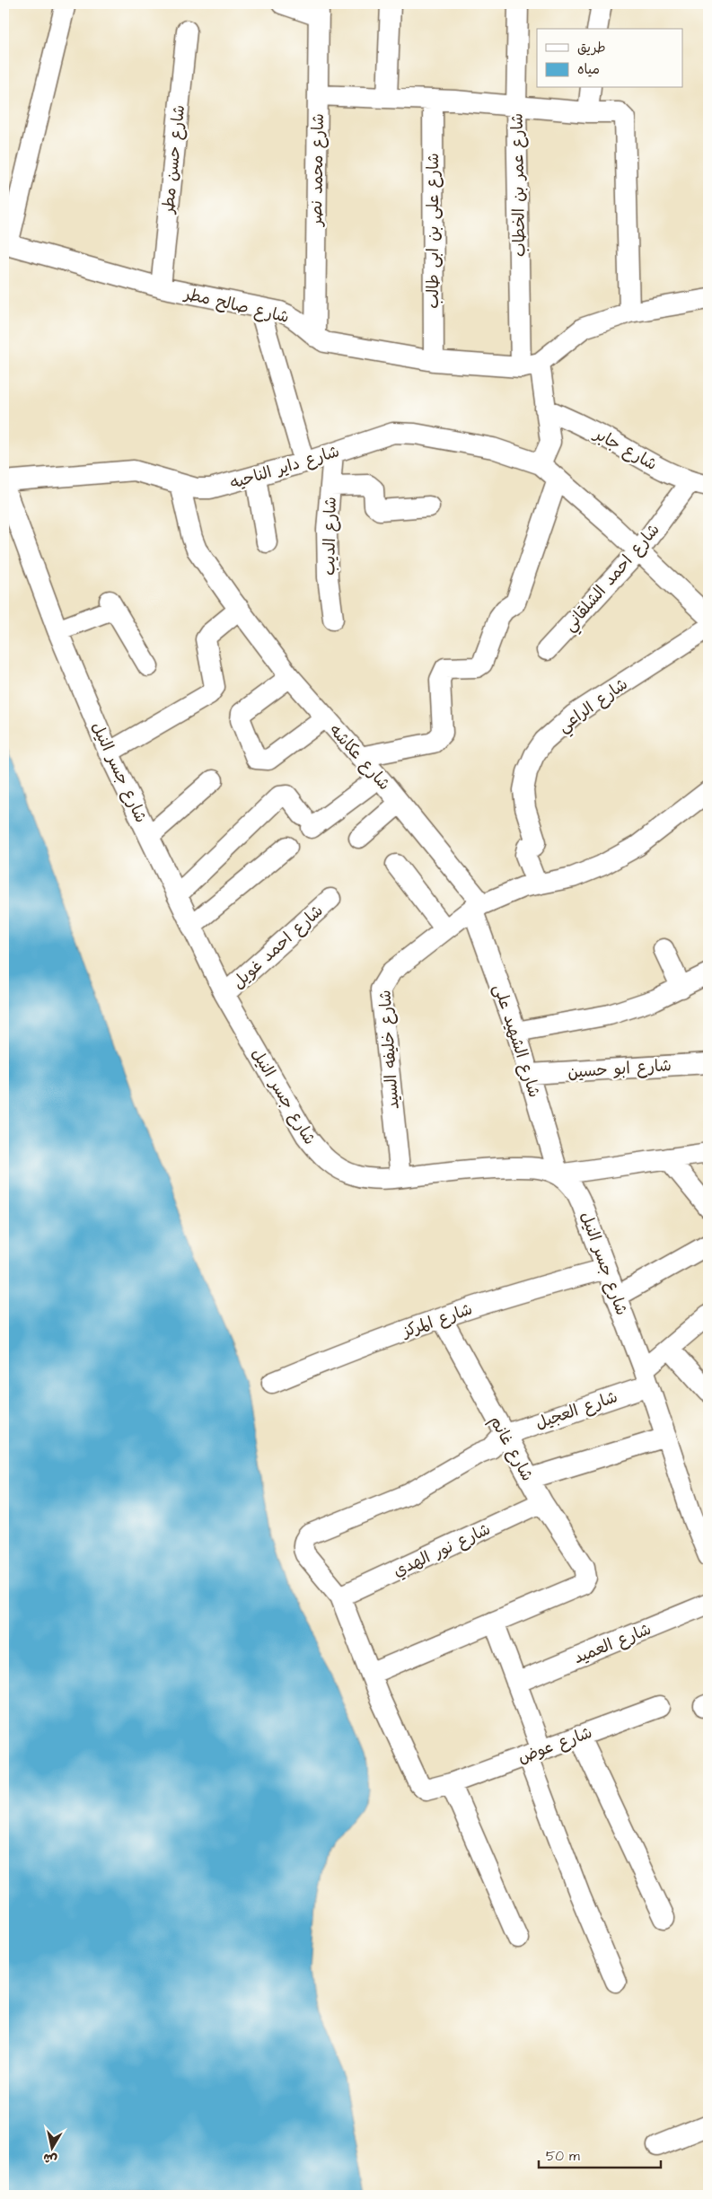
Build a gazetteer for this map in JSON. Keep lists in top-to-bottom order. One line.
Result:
{"streets":{"street":["شارع حسن مطر","شارع محمد نصر","شارع عمر بن الخطاب","شارع على بن ابى طالب","شارع صالح مطر","شارع جابر","شارع داير الناحيه","شارع الديب","شارع احمد الشلقاني","شارع الراعي","شارع عكاشه","شارع جسر النيل","شارع احمد غويل","شارع الشهيد على","شارع خليفه السيد","شارع ابو حسين","شارع المركز","شارع العجيل","شارع غانم","شارع نور الهدي","شارع العميد","شارع عوض"]},"crossings":[["شارع حسن مطر","شارع صالح مطر"],["شارع محمد نصر","شارع صالح مطر"],["شارع عمر بن الخطاب","شارع صالح مطر"],["شارع عمر بن الخطاب","شارع جابر"],["شارع عمر بن الخطاب","شارع داير الناحيه"],["شارع على بن ابى طالب","شارع صالح مطر"],["شارع جابر","شارع احمد الشلقاني"],["شارع داير الناحيه","شارع الديب"],["شارع داير الناحيه","شارع احمد الشلقاني"],["شارع داير الناحيه","شارع عكاشه"],["شارع الراعي","شارع خليفه السيد"],["شارع عكاشه","شارع الشهيد على"],["شارع عكاشه","شارع خليفه السيد"],["شارع جسر النيل","شارع احمد غويل"],["شارع جسر النيل","شارع الشهيد على"],["شارع جسر النيل","شارع خليفه السيد"],["شارع جسر النيل","شارع المركز"],["شارع جسر النيل","شارع العجيل"],["شارع الشهيد على","شارع خليفه السيد"],["شارع الشهيد على","شارع ابو حسين"],["شارع العجيل","شارع غانم"],["شارع غانم","شارع نور الهدي"]],"legend":["طريق","مياه"],"scale_bar":"50 m","north":"bottom"}
